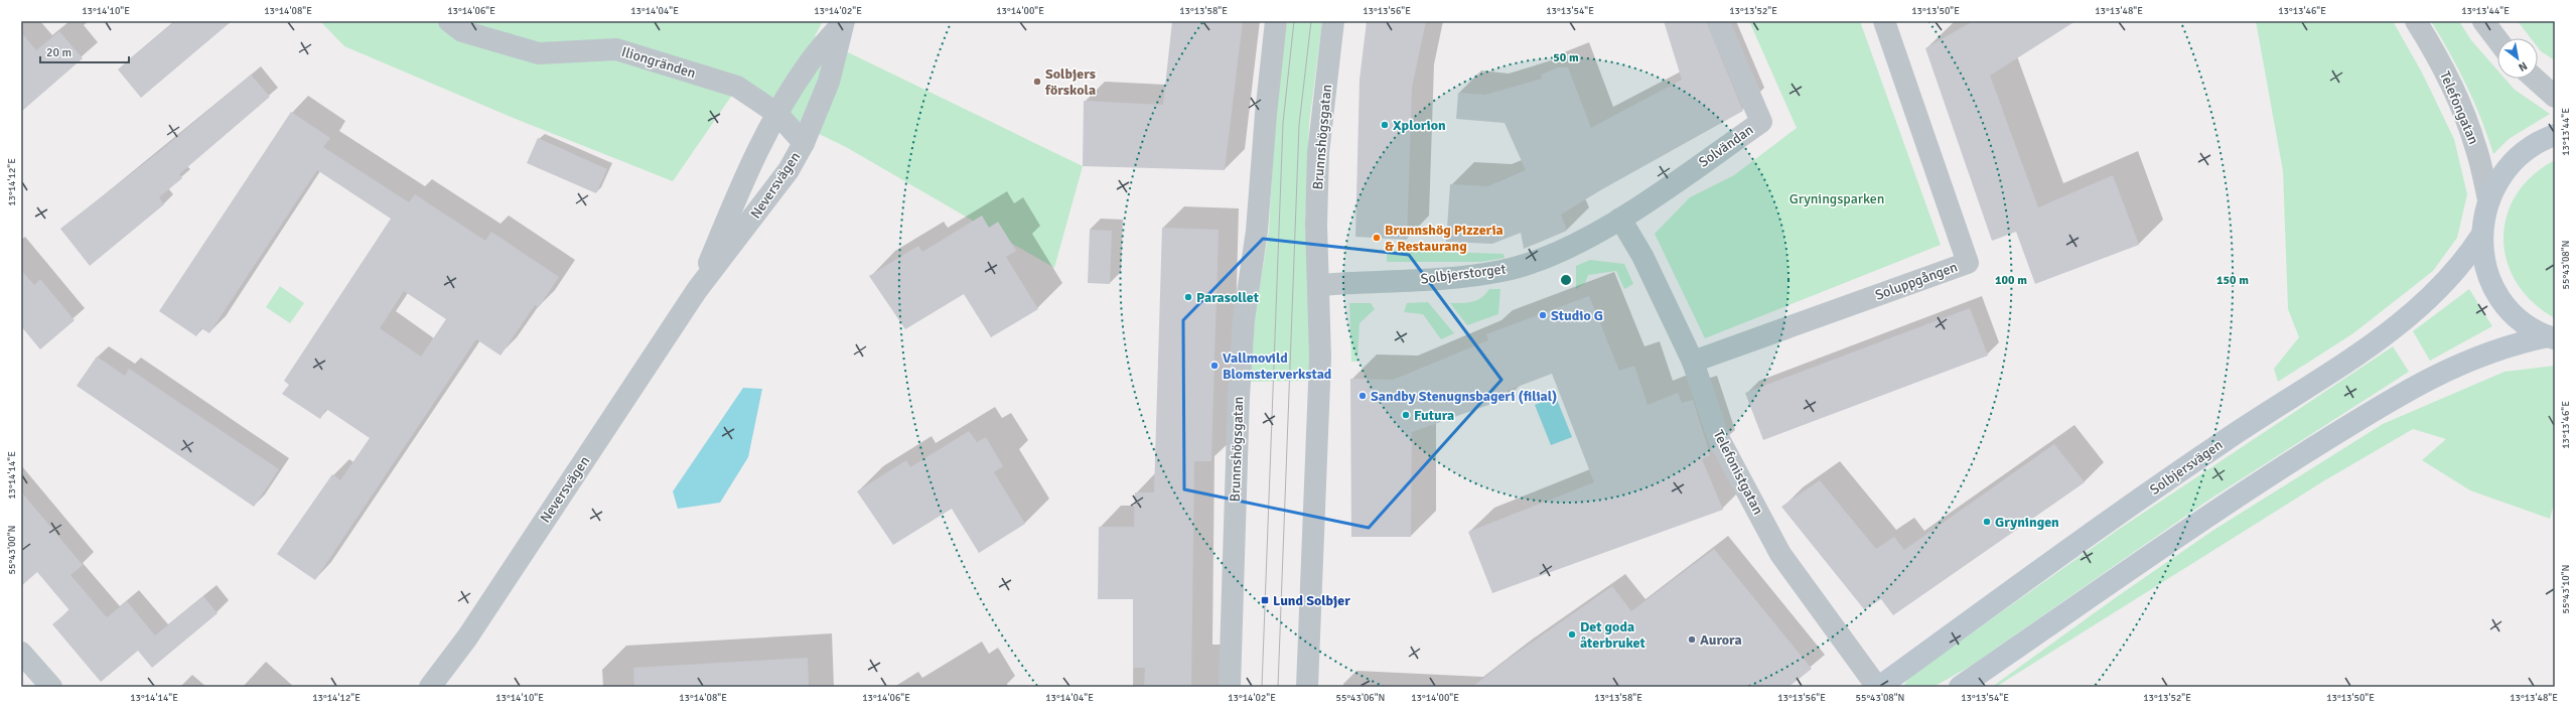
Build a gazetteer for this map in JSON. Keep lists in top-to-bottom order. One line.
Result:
{"streets":{"main road":["Solbjersvägen"],"street":["Iliongränden","Telefongatan","Brunnshögsgatan","Solvändan","Neversvägen","Solbjerstorget","Soluppgången","Telefonistgatan"]},"crossings":[["Iliongränden","Neversvägen"],["Brunnshögsgatan","Solbjerstorget"],["Solvändan","Solbjerstorget"],["Solvändan","Telefonistgatan"],["Solbjerstorget","Telefonistgatan"],["Soluppgången","Telefonistgatan"],["Solbjersvägen","Telefonistgatan"]],"parks":["Gryningsparken"],"places":{"other":["Solbjers förskola","Xplorion","Brunnshög Pizzeria & Restaurang","Parasollet","Studio G","Vallmovild Blomsterverkstad","Sandby Stenugnsbageri (filial)","Futura","Gryningen","Det goda återbruket","Aurora"],"transit":["Lund Solbjer"]},"scale_bar":"20 m","north":"bottom right","coordinates":["13°14'10\"E","13°14'08\"E","13°14'06\"E","13°14'04\"E","13°14'02\"E","13°14'00\"E","13°13'58\"E","13°13'56\"E","13°13'54\"E","13°13'52\"E","13°13'50\"E","13°13'48\"E","13°13'46\"E","13°13'44\"E","13°14'12\"E","55°43'08\"N","13°14'14\"E","55°43'00\"N","55°43'10\"N","55°43'06\"N"],"rings":["50 m","100 m","150 m"]}
